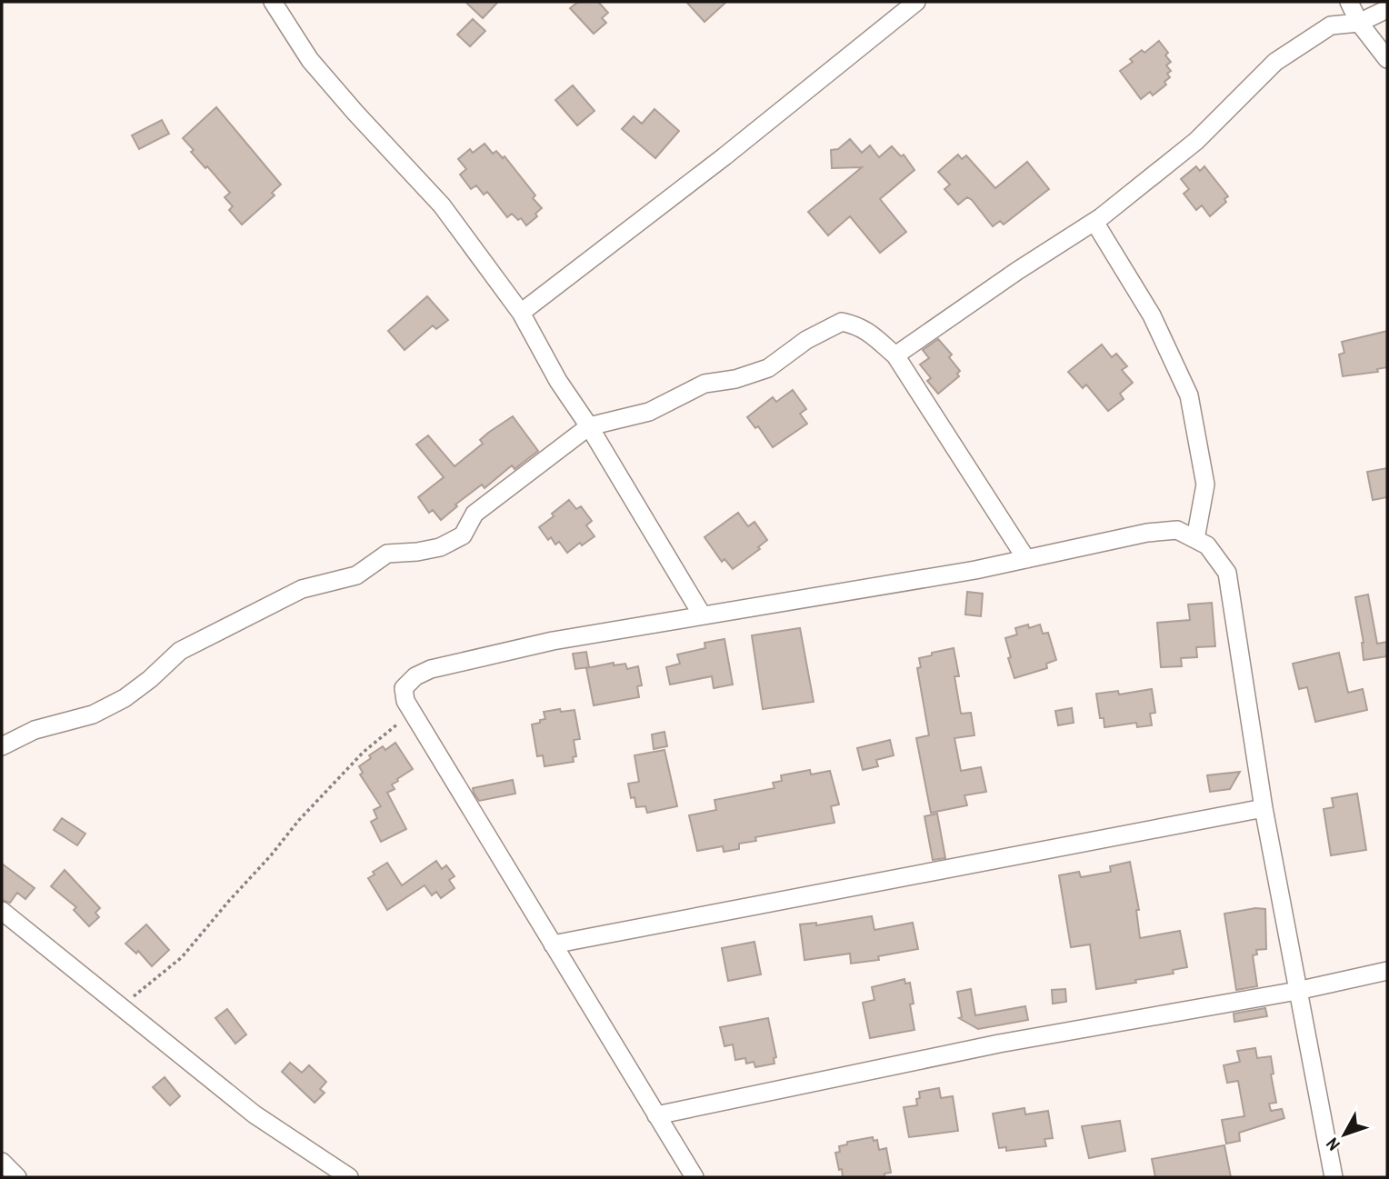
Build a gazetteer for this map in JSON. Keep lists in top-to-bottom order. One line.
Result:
{"north":"bottom left"}
